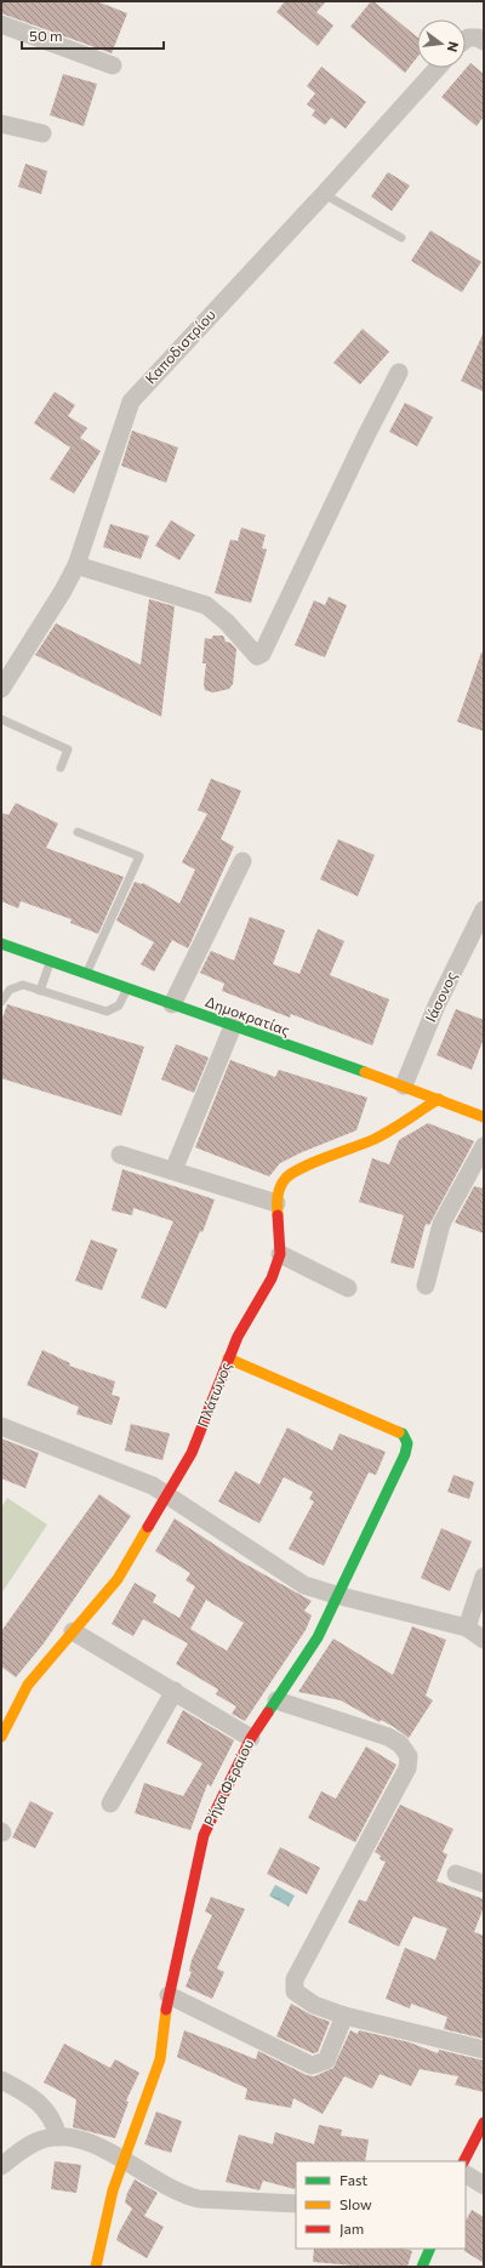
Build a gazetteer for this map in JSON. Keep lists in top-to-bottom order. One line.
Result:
{"streets":{"street":["Καποδιστρίου","Ιάσονος","Δημοκρατίας","Πλάτωνος","Ρήγα Φεραίου"]},"crossings":[["Ιάσονος","Δημοκρατίας"],["Δημοκρατίας","Πλάτωνος"],["Πλάτωνος","Ρήγα Φεραίου"]],"legend":["Fast","Slow","Jam"],"scale_bar":"50 m","north":"right"}
